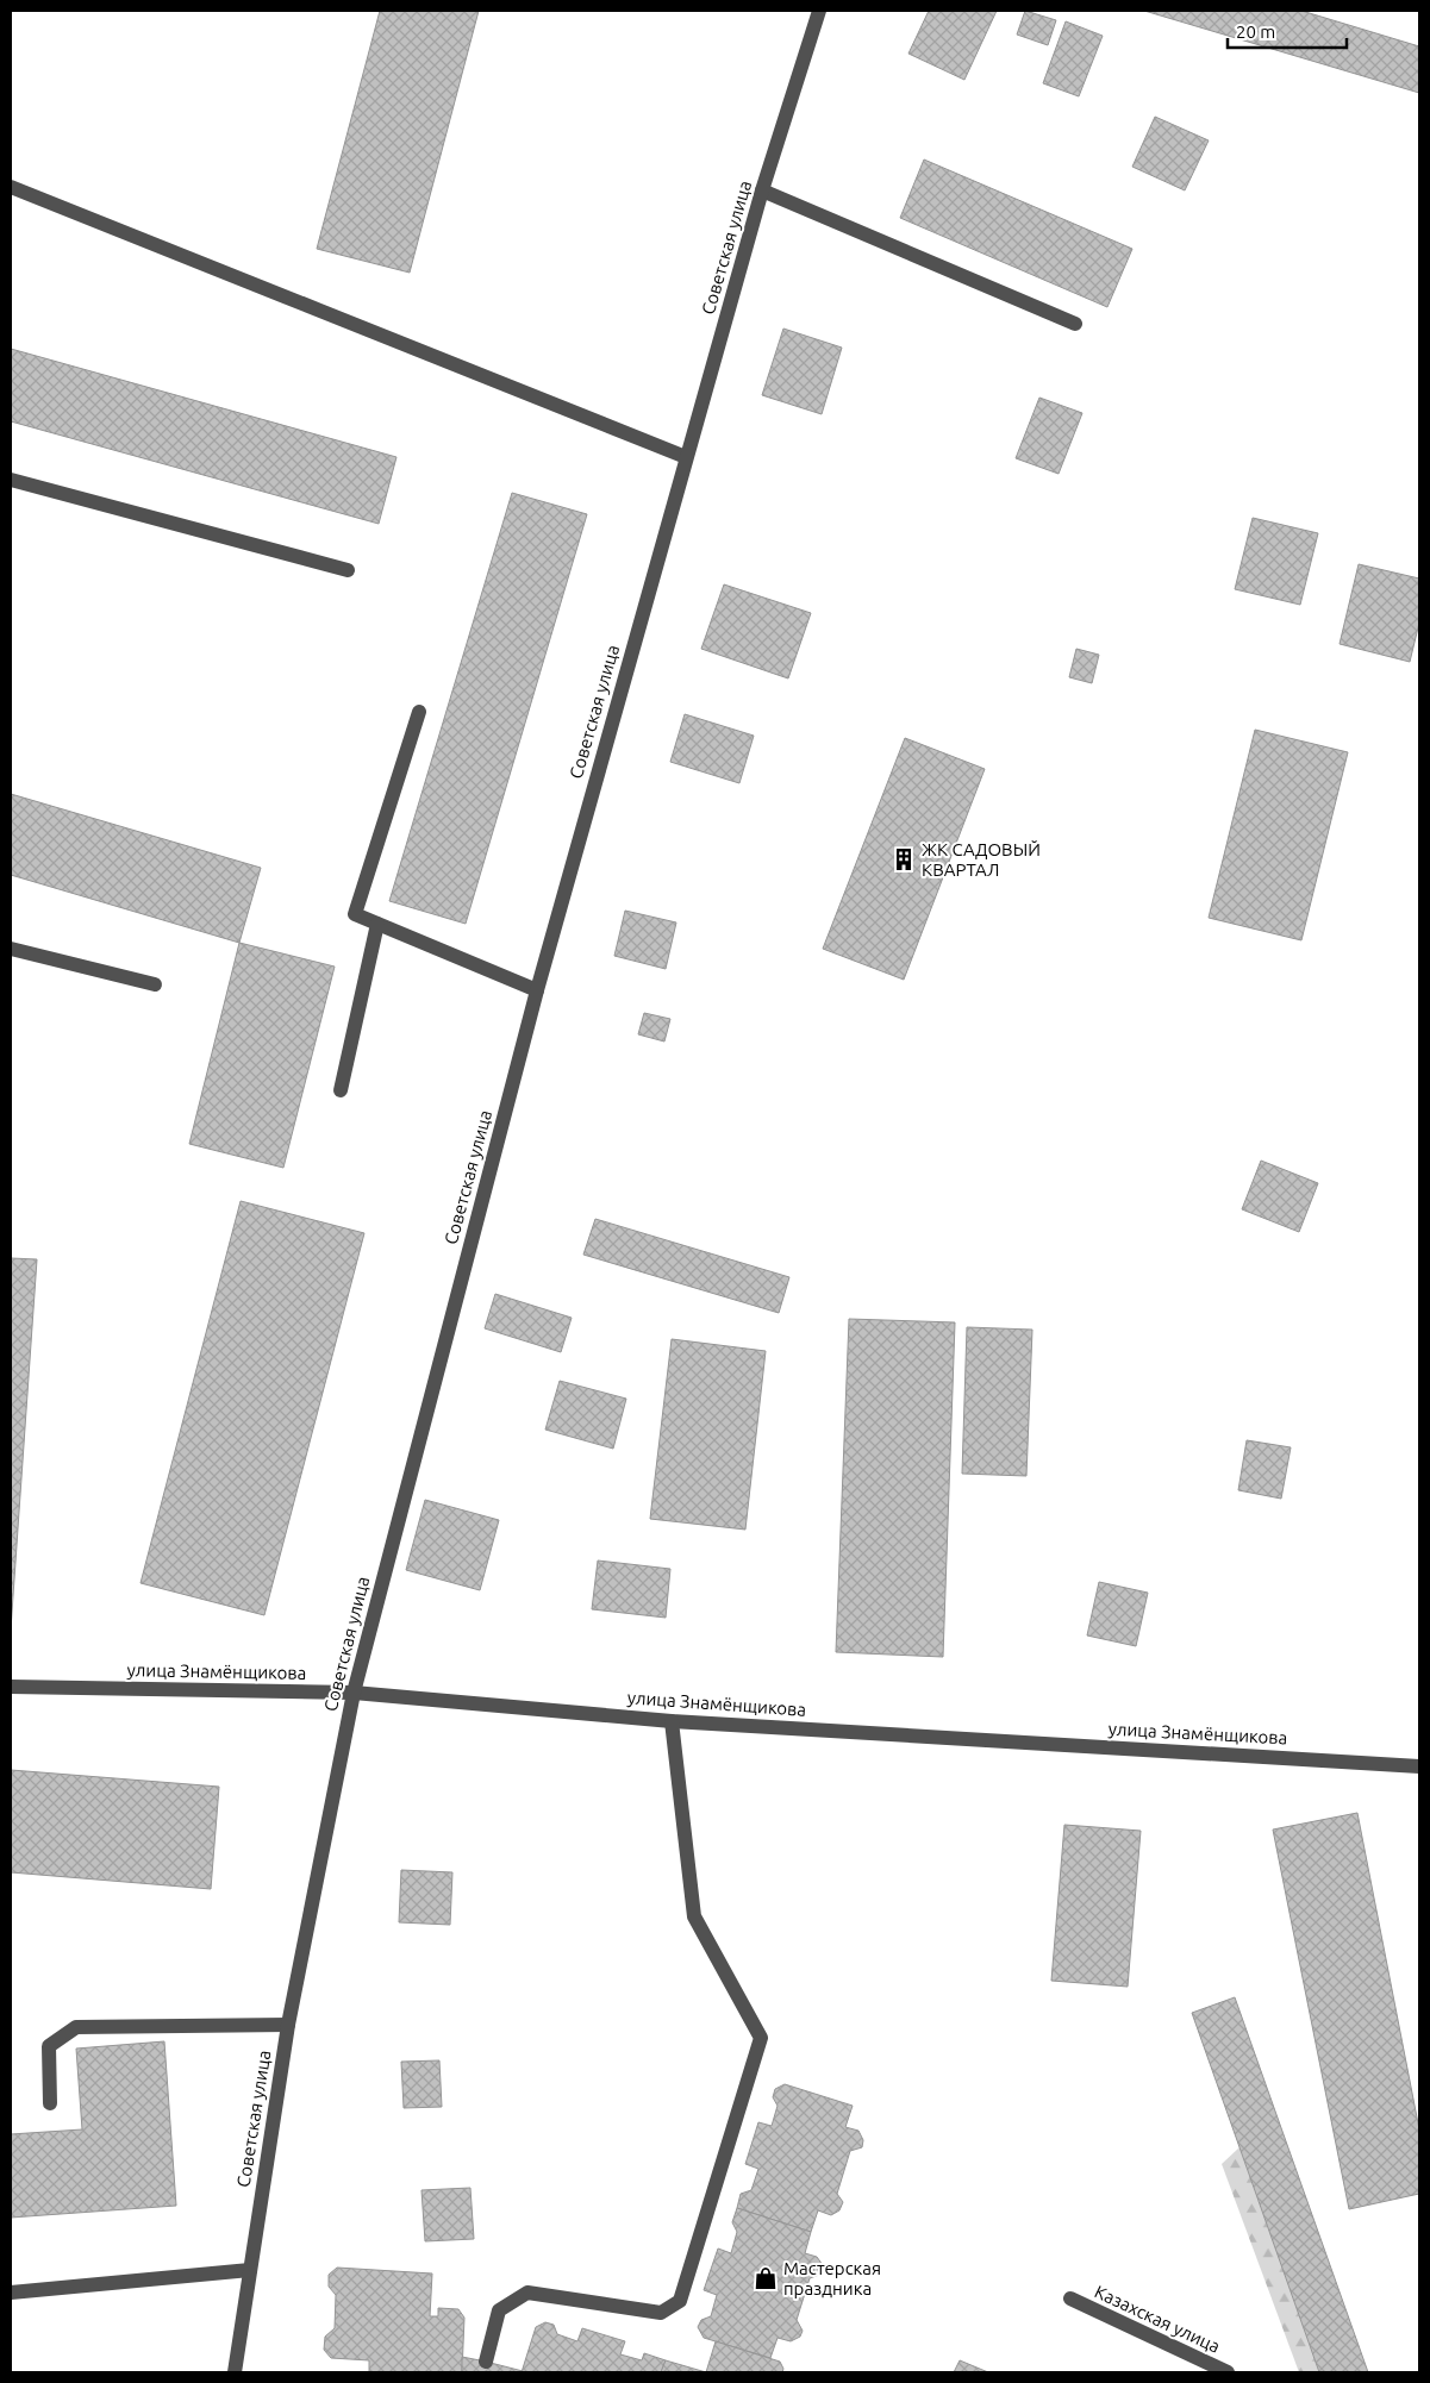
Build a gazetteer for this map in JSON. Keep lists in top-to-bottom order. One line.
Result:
{"streets":{"street":["Советская улица","улица Знамёнщикова","Казахская улица"]},"crossings":[["Советская улица","улица Знамёнщикова"]],"places":{"building":["ЖК САДОВЫЙ КВАРТАЛ"],"shop":["Мастерская праздника"]},"scale_bar":"20 m"}
